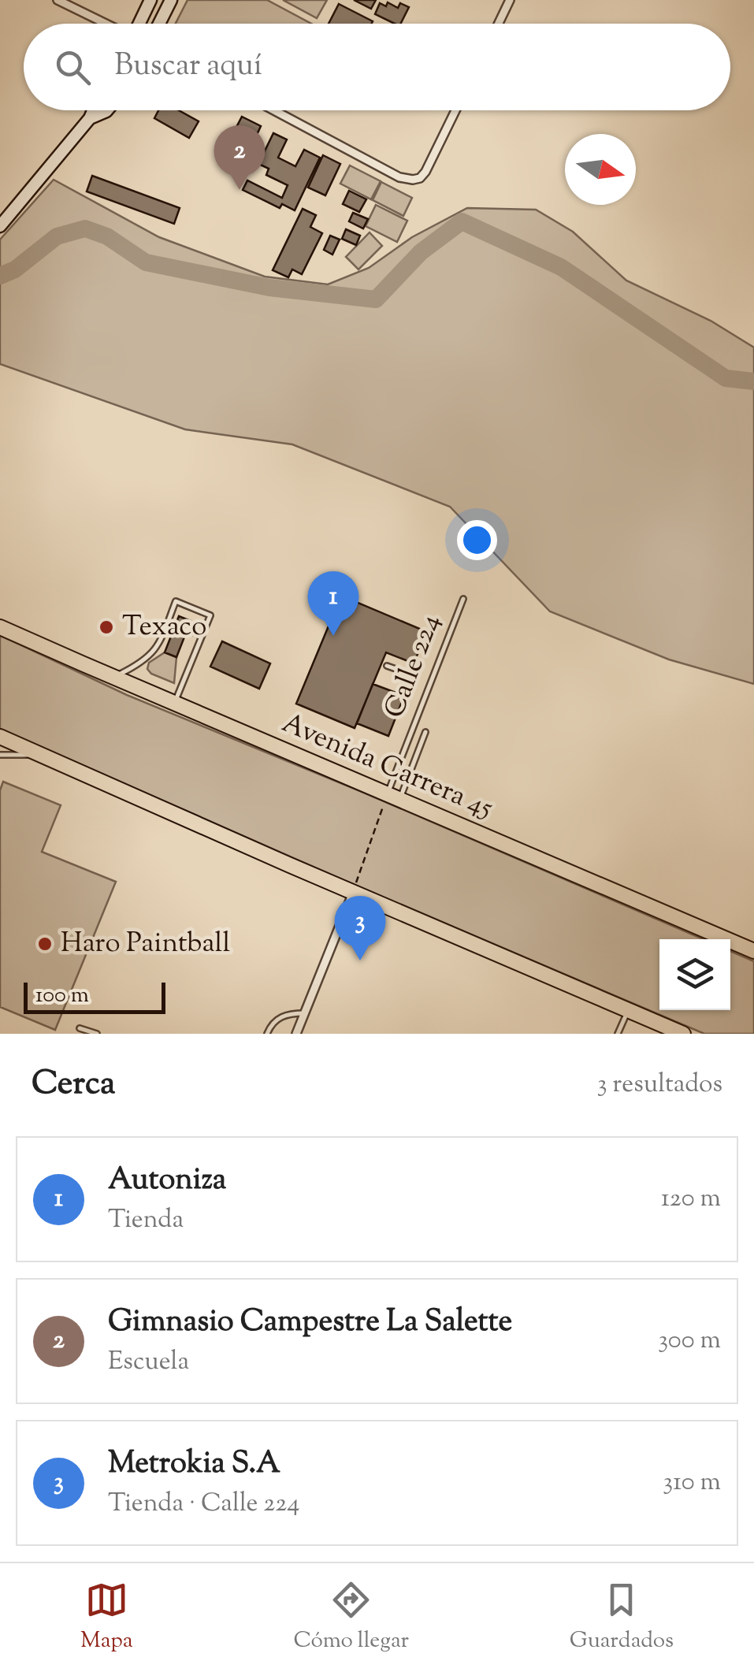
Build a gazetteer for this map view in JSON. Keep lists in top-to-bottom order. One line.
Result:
{"streets":{"highway":["Avenida Carrera 45"],"lane":["Calle 224"]},"crossings":[["Calle 224","Avenida Carrera 45"]],"places":["Texaco","Haro Paintball"],"scale_bar":"100 m","north":"right","page":{"search":"Buscar aquí","pins":["2","1","3"],"scale":"100 m","heading":["Cerca","3 resultados"],"list":[{"mark":"1","name":"Autoniza","note":"Tienda","value":"120 m"},{"mark":"2","name":"Gimnasio Campestre La Salette","note":"Escuela","value":"300 m"},{"mark":"3","name":"Metrokia S.A","note":"Tienda · Calle 224","value":"310 m"}],"nav":["Mapa","Cómo llegar","Guardados"]}}
